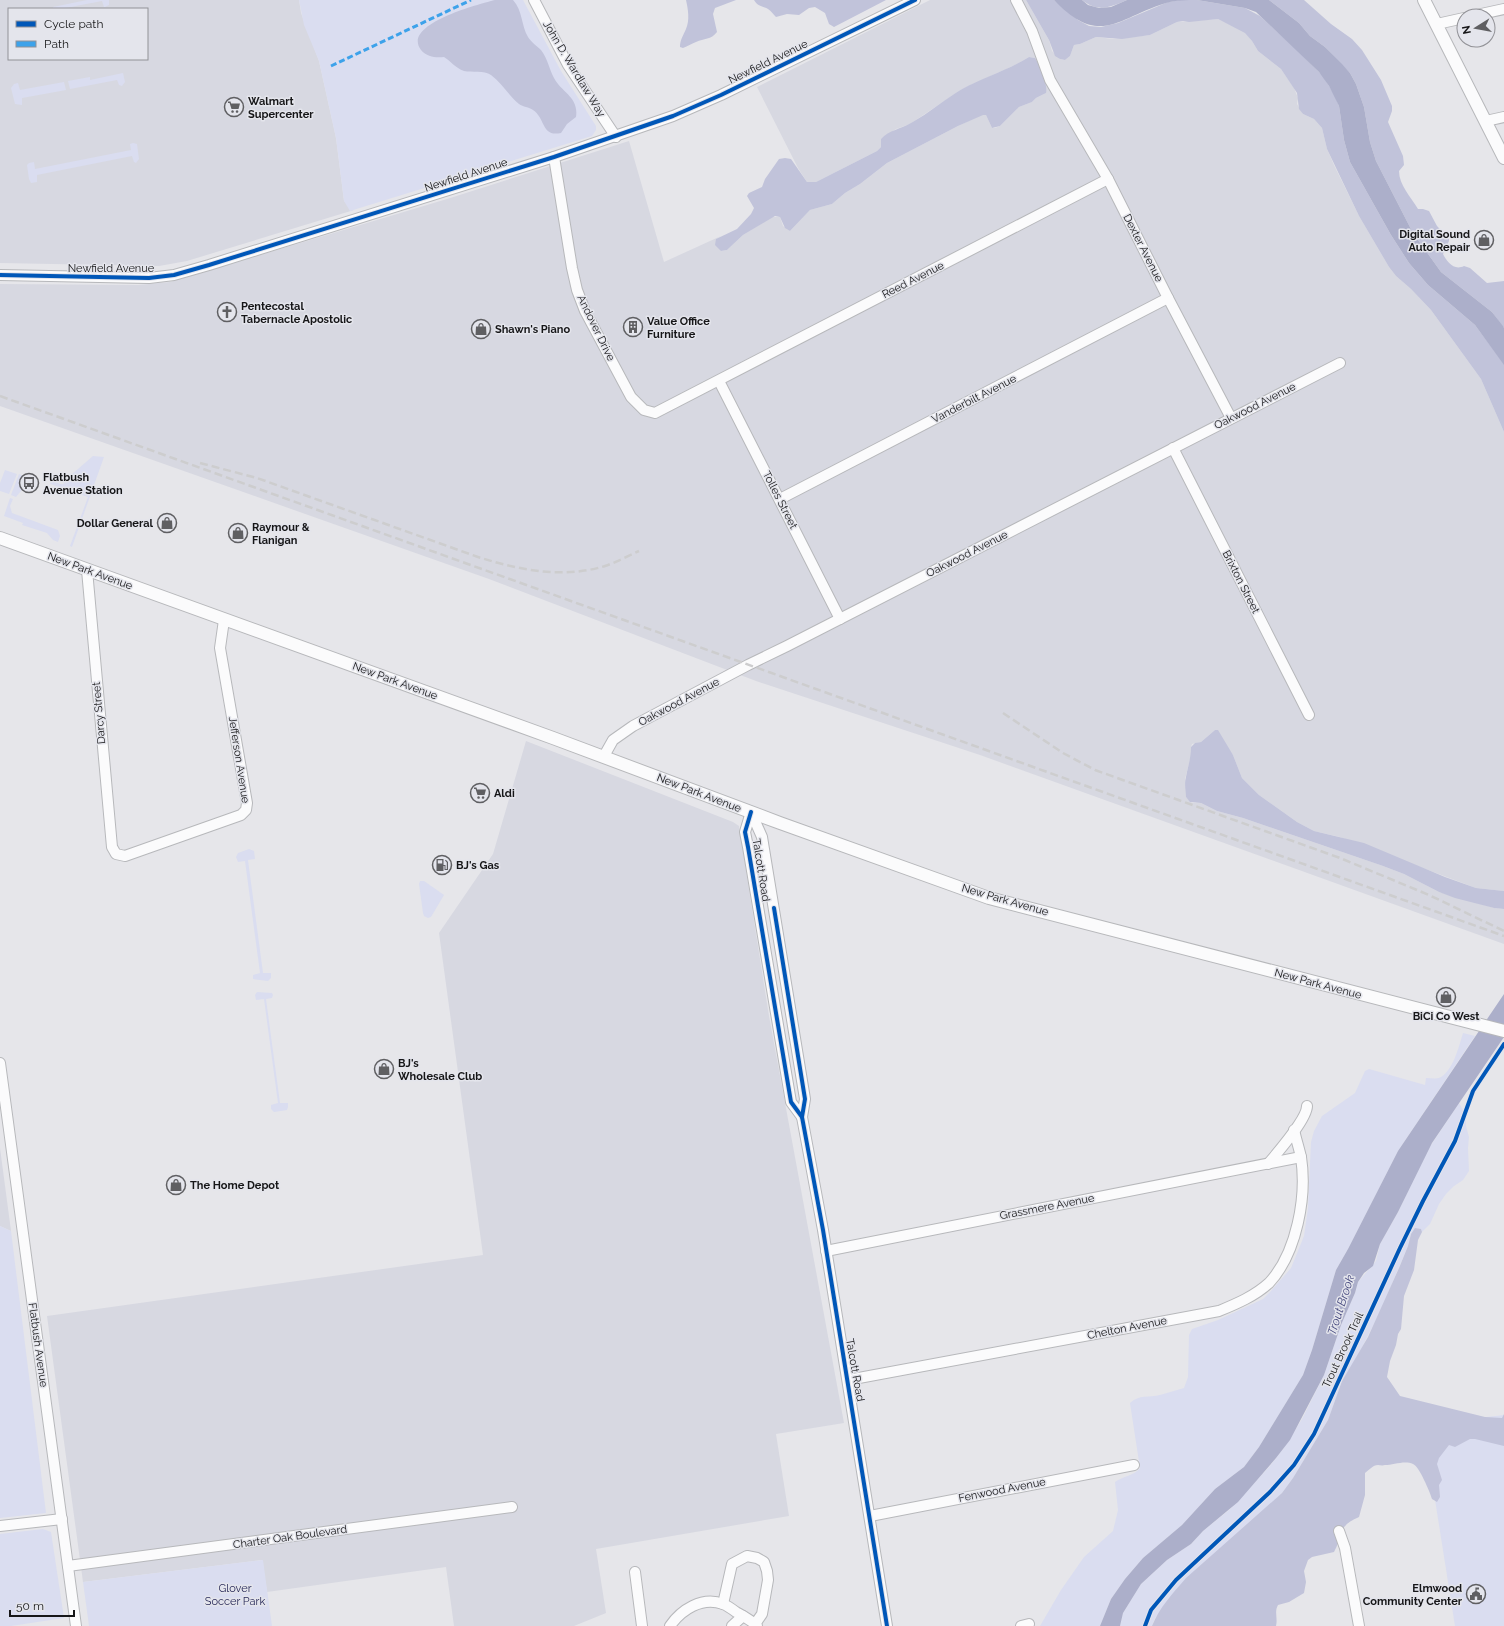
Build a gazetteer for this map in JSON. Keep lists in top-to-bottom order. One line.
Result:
{"streets":{"main road":["New Park Avenue"],"street":["Newfield Avenue","John D. Wardlaw Way","Dexter Avenue","Reed Avenue","Andover Drive","Vanderbilt Avenue","Oakwood Avenue","Tolles Street","Brixton Street","Darcy Street","Jefferson Avenue","Talcott Road","Grassmere Avenue","Chelton Avenue","Flatbush Avenue","Fenwood Avenue","Charter Oak Boulevard"],"cycle path":["Trout Brook Trail"]},"crossings":[["Newfield Avenue","John D. Wardlaw Way"],["Newfield Avenue","Andover Drive"],["Dexter Avenue","Reed Avenue"],["Dexter Avenue","Vanderbilt Avenue"],["Dexter Avenue","Oakwood Avenue"],["Reed Avenue","Andover Drive"],["Reed Avenue","Tolles Street"],["Andover Drive","Tolles Street"],["Vanderbilt Avenue","Tolles Street"],["Oakwood Avenue","Tolles Street"],["Oakwood Avenue","New Park Avenue"],["Oakwood Avenue","Brixton Street"],["New Park Avenue","Darcy Street"],["New Park Avenue","Jefferson Avenue"],["New Park Avenue","Talcott Road"],["Darcy Street","Jefferson Avenue"],["Talcott Road","Grassmere Avenue"],["Talcott Road","Chelton Avenue"],["Talcott Road","Fenwood Avenue"],["Grassmere Avenue","Chelton Avenue"],["Flatbush Avenue","Charter Oak Boulevard"]],"water":["Trout Brook"],"parks":["Glover Soccer Park"],"places":{"supermarket":["Walmart Supercenter","Aldi"],"shop":["Digital Sound Auto Repair","Shawn's Piano","Dollar General","Raymour & Flanigan","BiCi Co West","BJ's Wholesale Club","The Home Depot"],"church":["Pentecostal Tabernacle Apostolic"],"building":["Value Office Furniture"],"bus stop":["Flatbush Avenue Station"],"fuel station":["BJ's Gas"],"public building":["Elmwood Community Center"]},"legend":["Cycle path","Path"],"scale_bar":"50 m","north":"left"}
